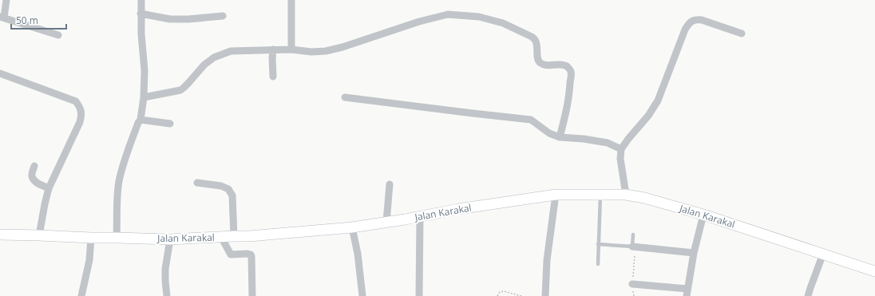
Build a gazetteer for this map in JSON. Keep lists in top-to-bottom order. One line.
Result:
{"streets":{"main road":["Jalan Karakal"]},"scale_bar":"50 m"}
